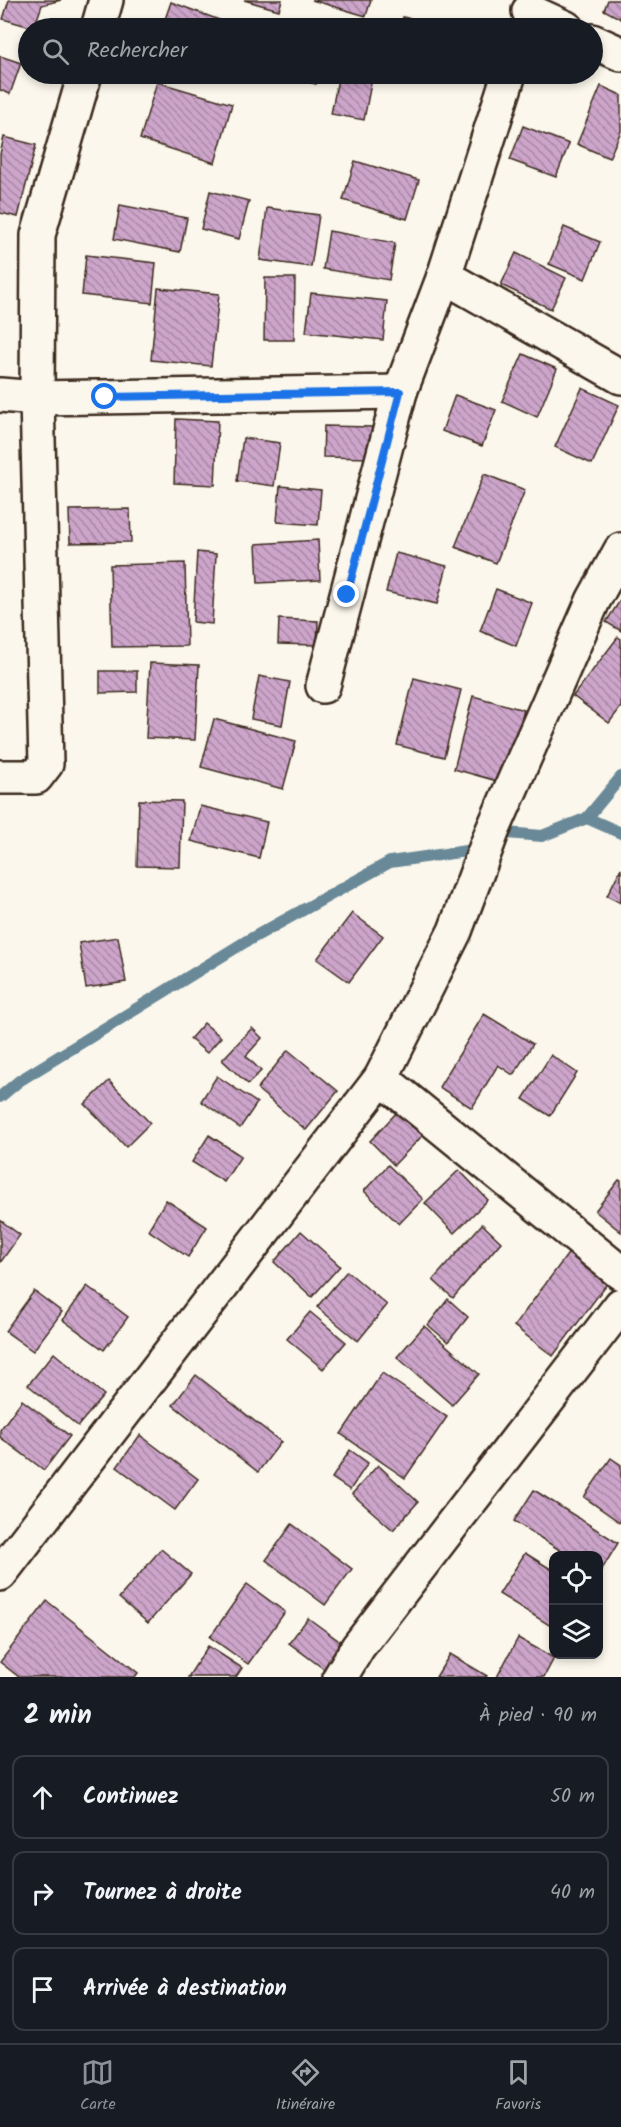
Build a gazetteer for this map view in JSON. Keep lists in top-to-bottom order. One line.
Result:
{"page":{"search":"Rechercher","heading":["2 min","À pied · 90 m"],"list":[["Continuez","50 m"],["Tournez à droite","40 m"],"Arrivée à destination"],"nav":["Carte","Itinéraire","Favoris"]}}
